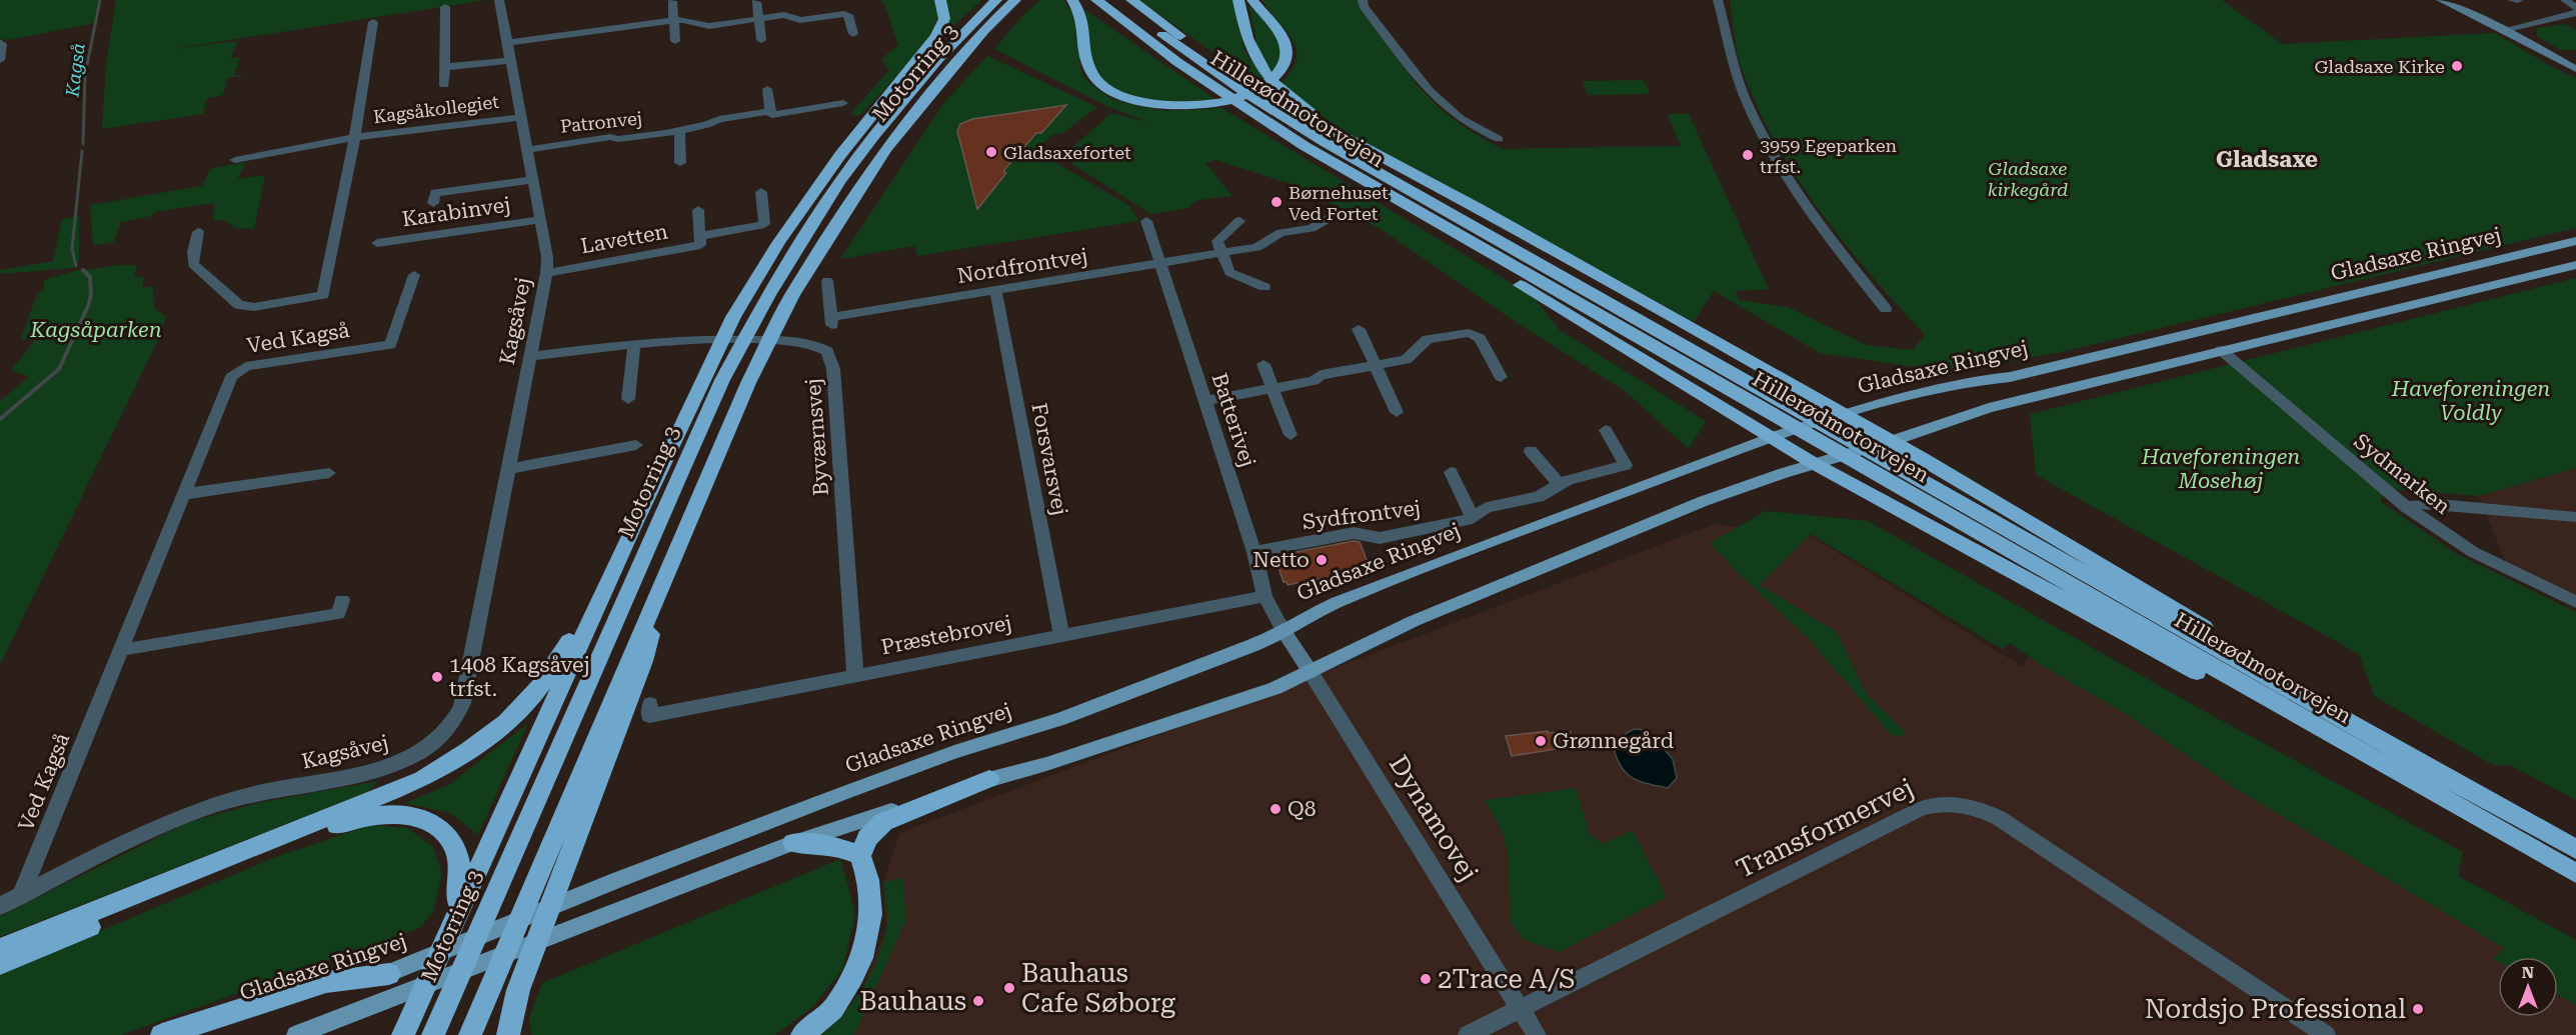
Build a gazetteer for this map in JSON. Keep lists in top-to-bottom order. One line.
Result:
{"streets":{"highway":["Motorring 3","Hillerødmotorvejen"],"main road":["Gladsaxe Ringvej"],"street":["Kagsåkollegiet","Patronvej","Karabinvej","Lavetten","Nordfrontvej","Kagsåvej","Ved Kagså","Batterivej","Byværnsvej","Forsvarsvej","Sydmarken","Sydfrontvej","Præstebrovej","Dynamovej","Transformervej"]},"crossings":[["Kagsåkollegiet","Kagsåvej"],["Patronvej","Kagsåvej"],["Karabinvej","Kagsåvej"],["Lavetten","Kagsåvej"],["Gladsaxe Ringvej","Batterivej"],["Gladsaxe Ringvej","Dynamovej"],["Nordfrontvej","Batterivej"],["Nordfrontvej","Forsvarsvej"],["Kagsåvej","Ved Kagså"],["Kagsåvej","Byværnsvej"],["Batterivej","Sydfrontvej"],["Batterivej","Præstebrovej"],["Batterivej","Dynamovej"],["Byværnsvej","Præstebrovej"],["Forsvarsvej","Præstebrovej"],["Dynamovej","Transformervej"]],"districts":["Gladsaxe"],"water":["Kagså"],"parks":["Gladsaxe kirkegård","Kagsåparken","Haveforeningen Voldly","Haveforeningen Mosehøj"],"places":["Gladsaxe Kirke","Gladsaxefortet","3959 Egeparken trfst.","Børnehuset Ved Fortet","Netto","1408 Kagsåvej trfst.","Grønnegård","Q8","2Trace A/S","Bauhaus Cafe Søborg","Bauhaus","Nordsjo Professional"],"north":"top"}
